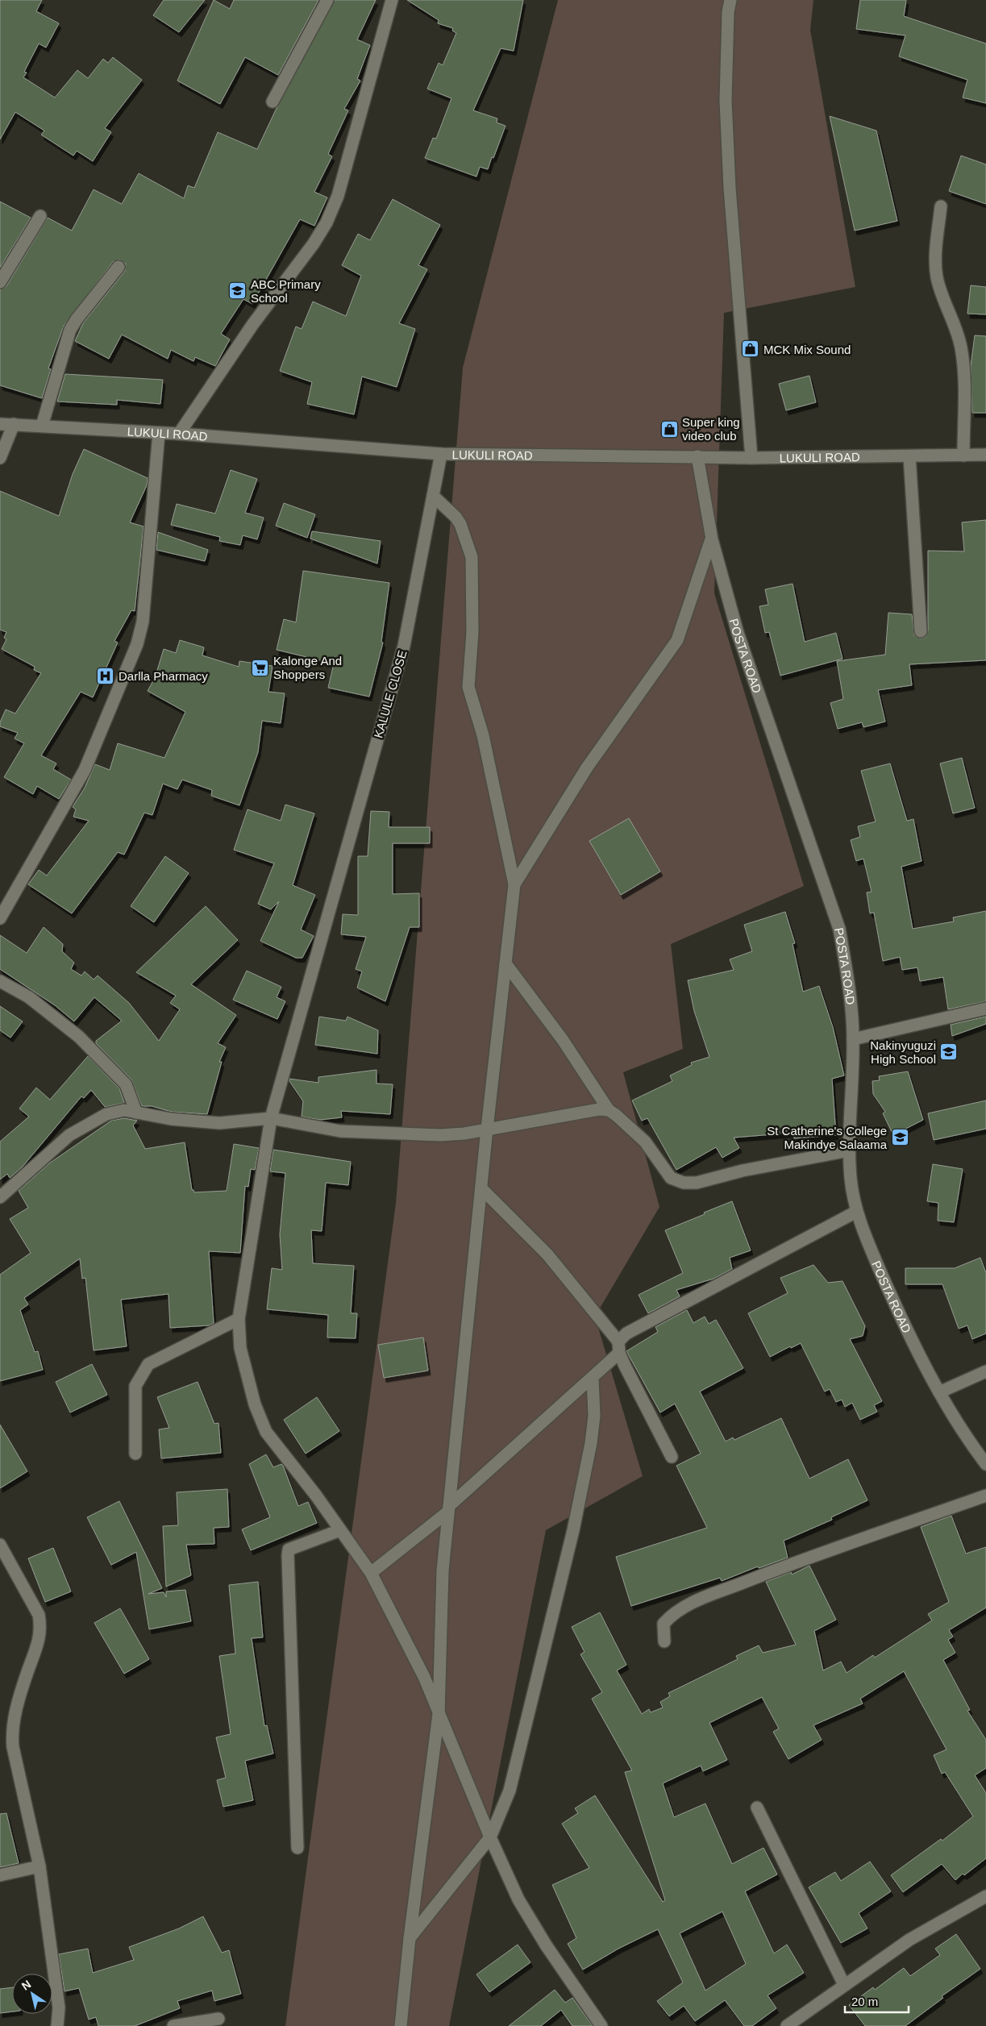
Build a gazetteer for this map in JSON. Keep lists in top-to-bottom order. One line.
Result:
{"streets":{"street":["LUKULI ROAD","POSTA ROAD","KALULE CLOSE"]},"crossings":[["LUKULI ROAD","POSTA ROAD"],["LUKULI ROAD","KALULE CLOSE"]],"places":{"school or university":["ABC Primary School","Nakinyuguzi High School","St Catherine's College Makindye Salaama"],"shop":["MCK Mix Sound","Super king video club"],"supermarket":["Kalonge And Shoppers"],"hospital":["Darlla Pharmacy"]},"scale_bar":"20 m","north":"top left"}
